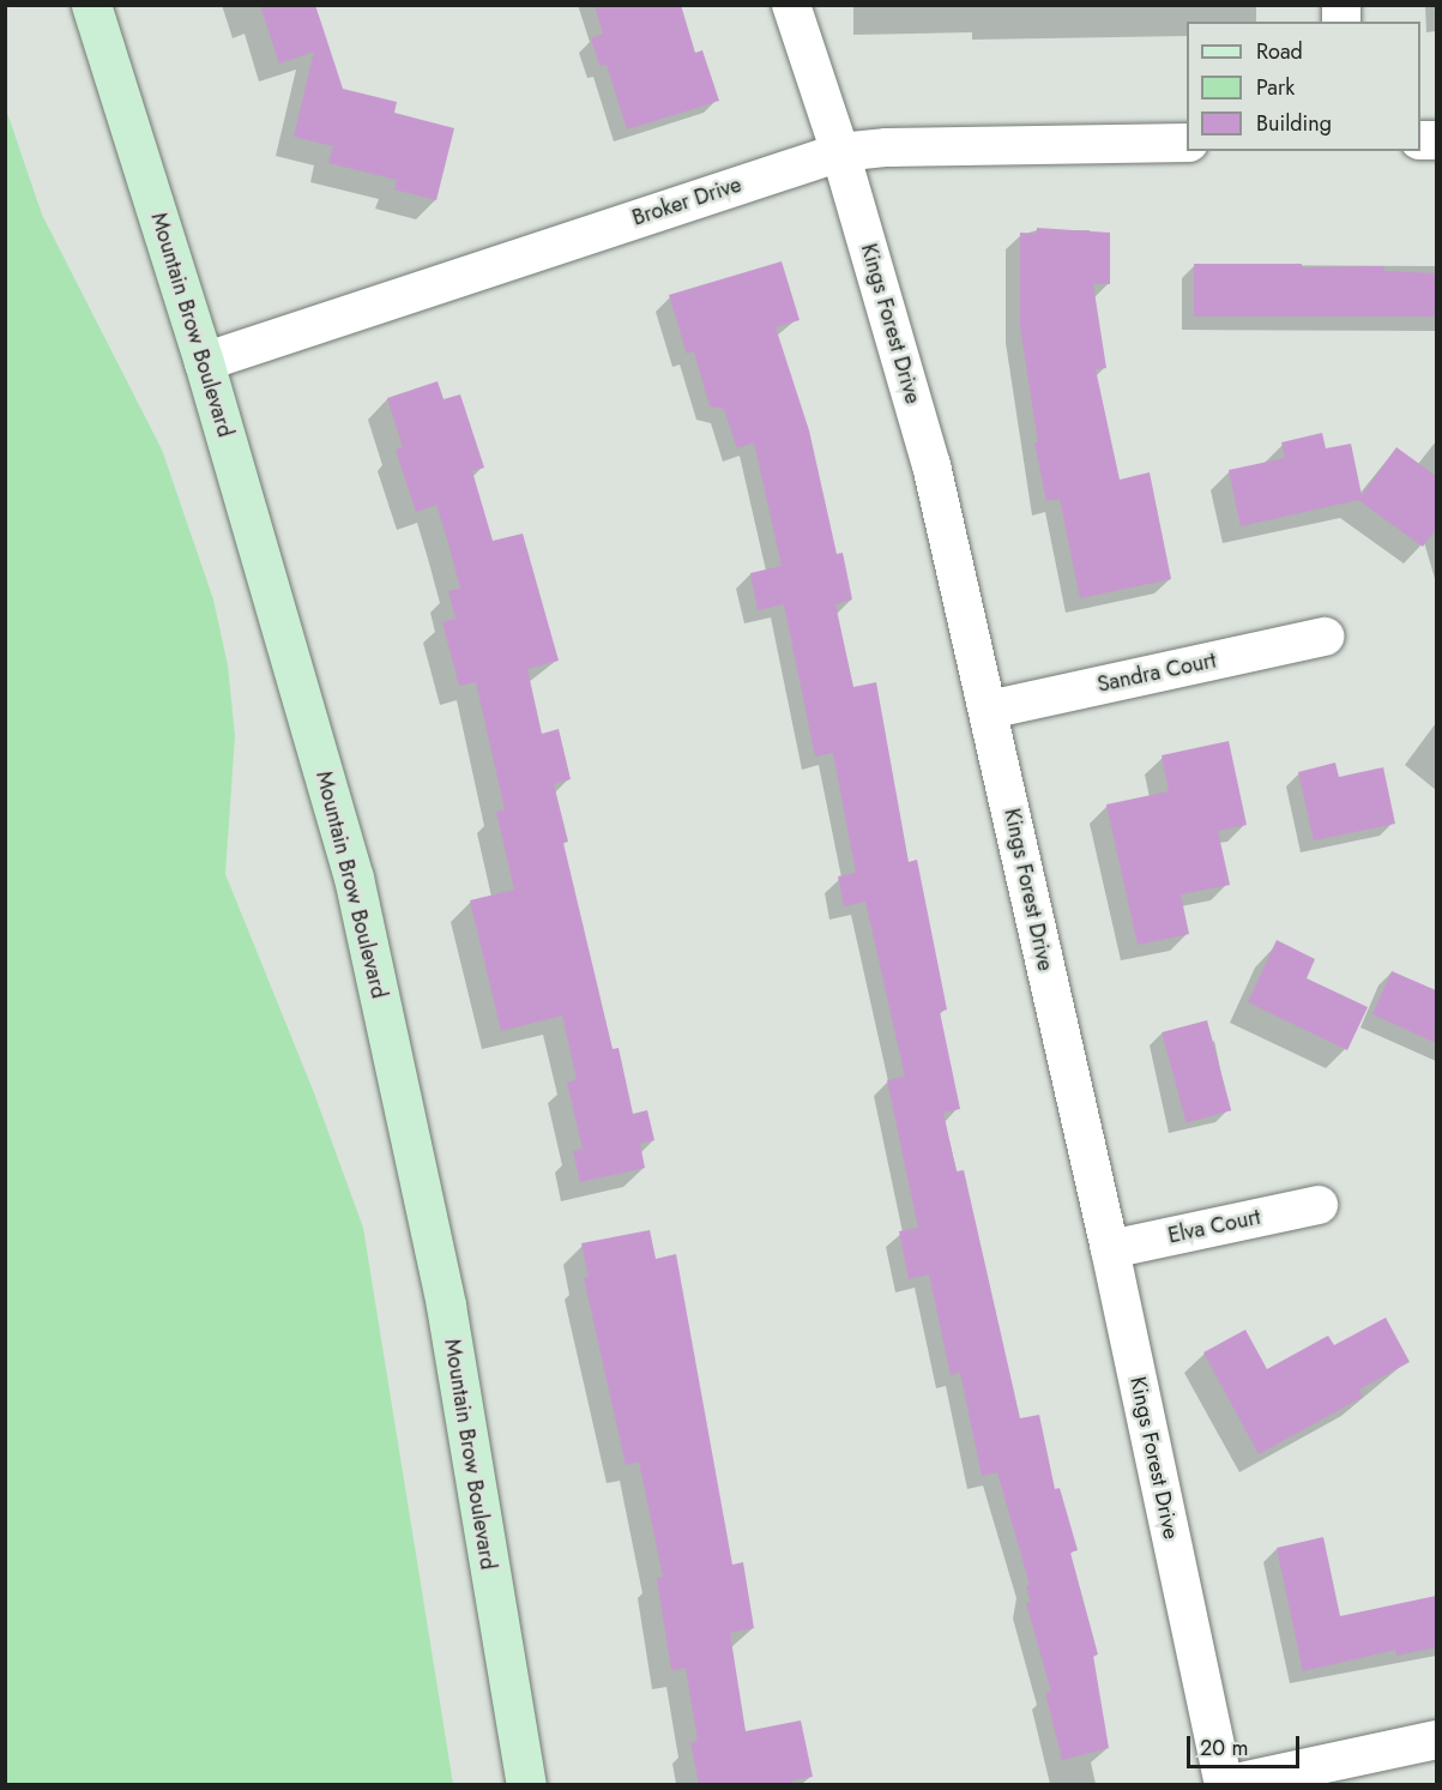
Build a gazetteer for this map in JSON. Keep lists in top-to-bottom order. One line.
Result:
{"streets":{"main road":["Mountain Brow Boulevard"],"street":["Broker Drive","Kings Forest Drive","Sandra Court","Elva Court"]},"crossings":[["Broker Drive","Kings Forest Drive"],["Broker Drive","Mountain Brow Boulevard"],["Kings Forest Drive","Sandra Court"],["Kings Forest Drive","Elva Court"]],"legend":["Road","Park","Building"],"scale_bar":"20 m"}
